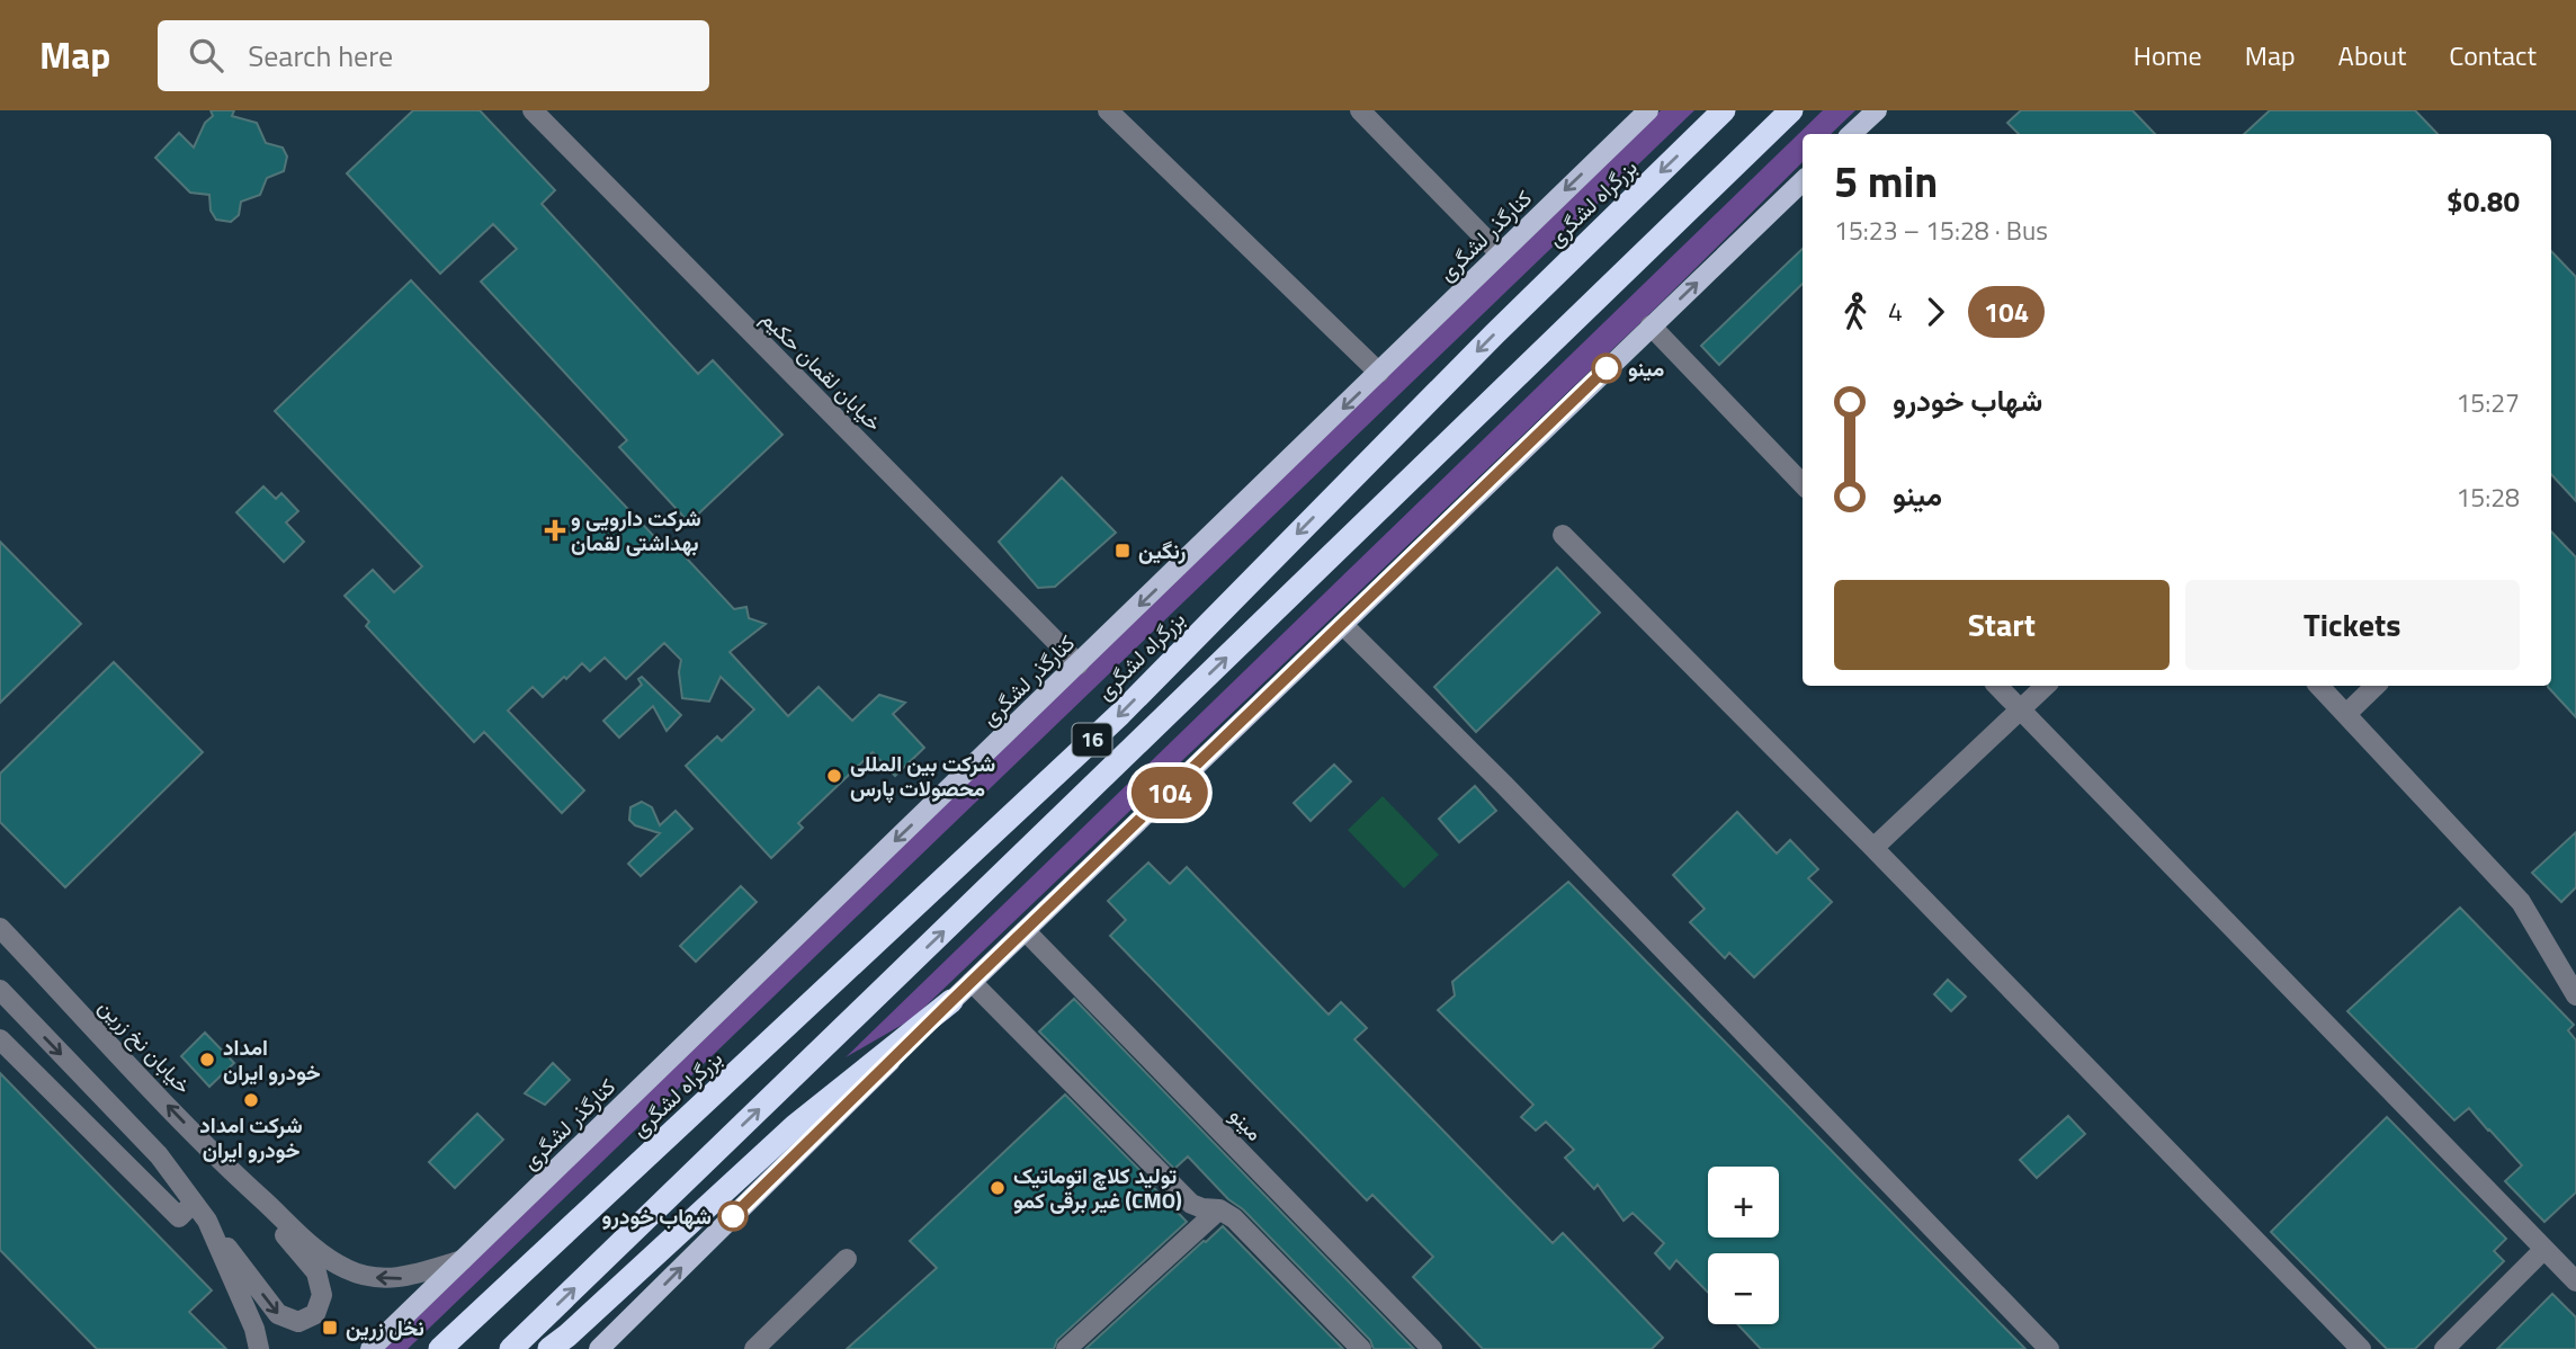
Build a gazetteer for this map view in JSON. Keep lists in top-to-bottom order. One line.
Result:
{"streets":{"highway":["بزرگراه لشگری","16"],"main road":["کنارگذر لشگری"],"street":["خیابان لقمان حکیم","خیابان نخ زرین","مینو"]},"crossings":[["کنارگذر لشگری","خیابان لقمان حکیم"],["کنارگذر لشگری","خیابان نخ زرین"]],"places":{"other":["مینو","شرکت بین المللی محصولات پارس","امداد خودرو ایران","شرکت امداد خودرو ایران","تولید کلاچ اتوماتیک غیر برقی کمو (CMO)","شهاب خودرو"],"health":["شرکت دارویی و بهداشتی لقمان"],"transit":["رنگین","نخل زرین"]},"lines":["bus line 104"],"page":{"header":"Map","search":"Search here","nav":["Home","Map","About","Contact"],"on_map":"104","heading":["5 min","15:23 – 15:28 · Bus","$0.80"],"legs":["4","104"],"list":[{"name":"شهاب خودرو","value":"15:27"},{"name":"مینو","value":"15:28"}],"buttons":["Start","Tickets"],"map_buttons":["+","−"]}}
